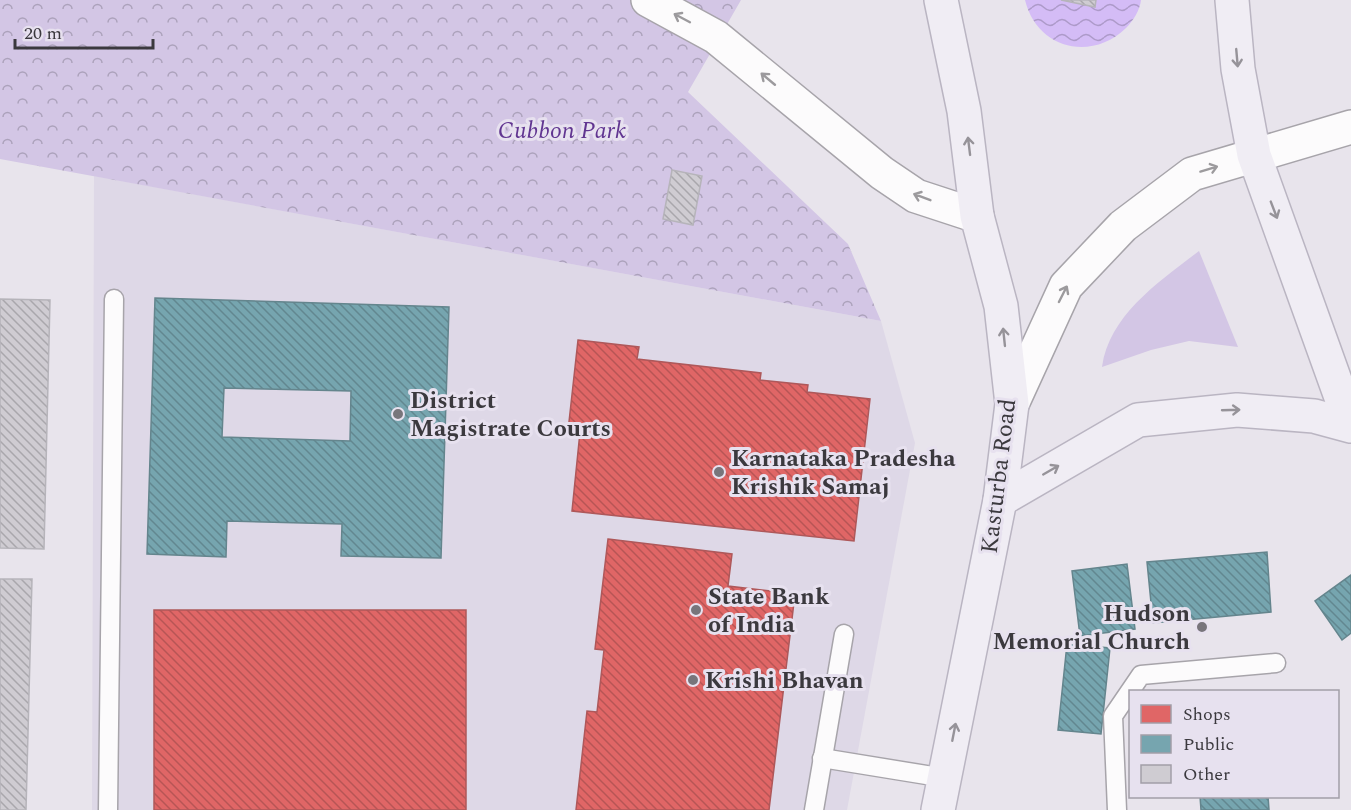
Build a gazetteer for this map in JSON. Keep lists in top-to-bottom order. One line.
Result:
{"streets":{"main road":["Kasturba Road"]},"parks":["Cubbon Park"],"places":["District Magistrate Courts","Karnataka Pradesha Krishik Samaj","State Bank of India","Hudson Memorial Church","Krishi Bhavan"],"legend":["Shops","Public","Other"],"scale_bar":"20 m"}
